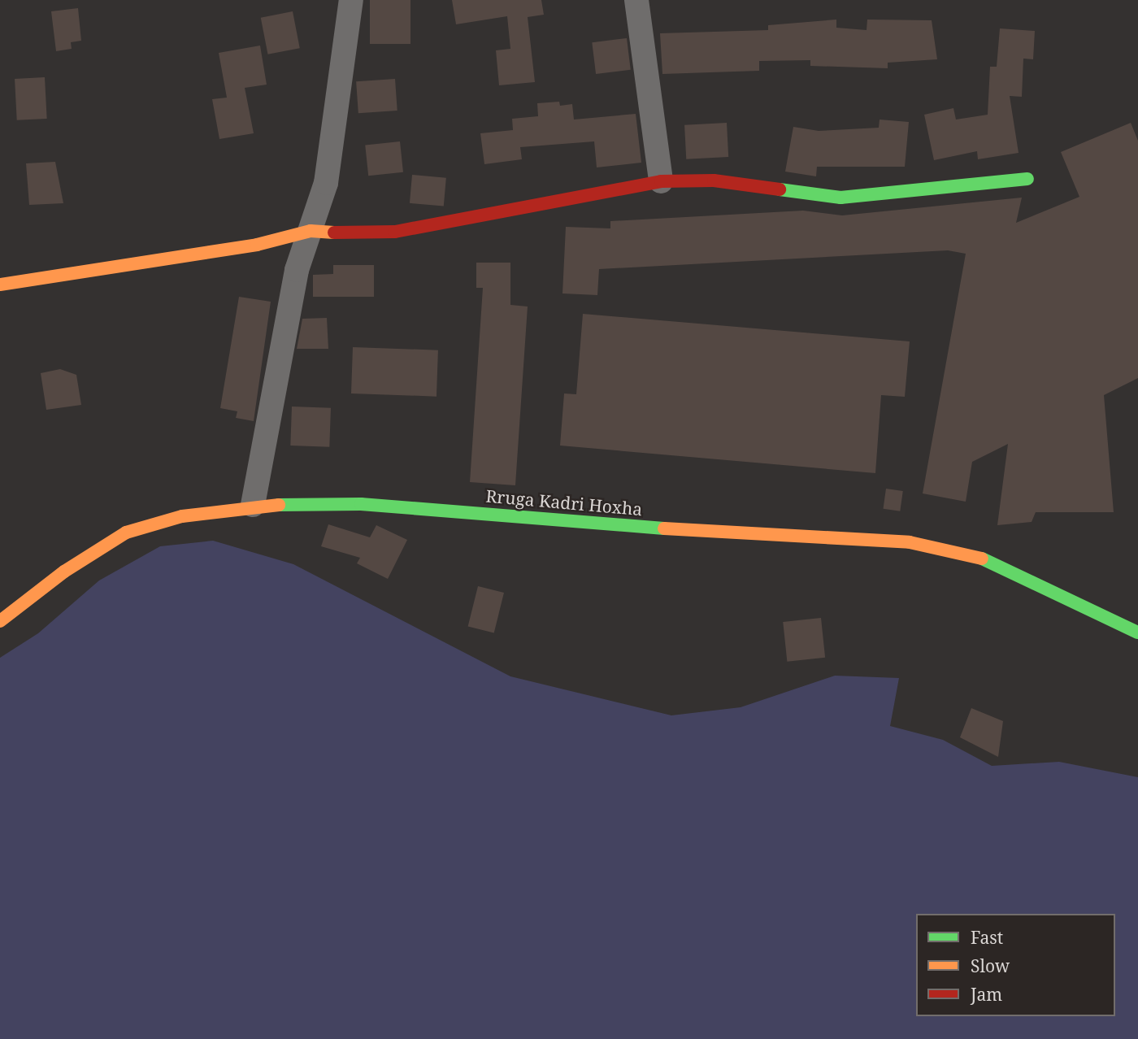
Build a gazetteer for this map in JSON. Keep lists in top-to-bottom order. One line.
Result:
{"streets":{"main road":["Rruga Kadri Hoxha"]},"legend":["Fast","Slow","Jam"]}
